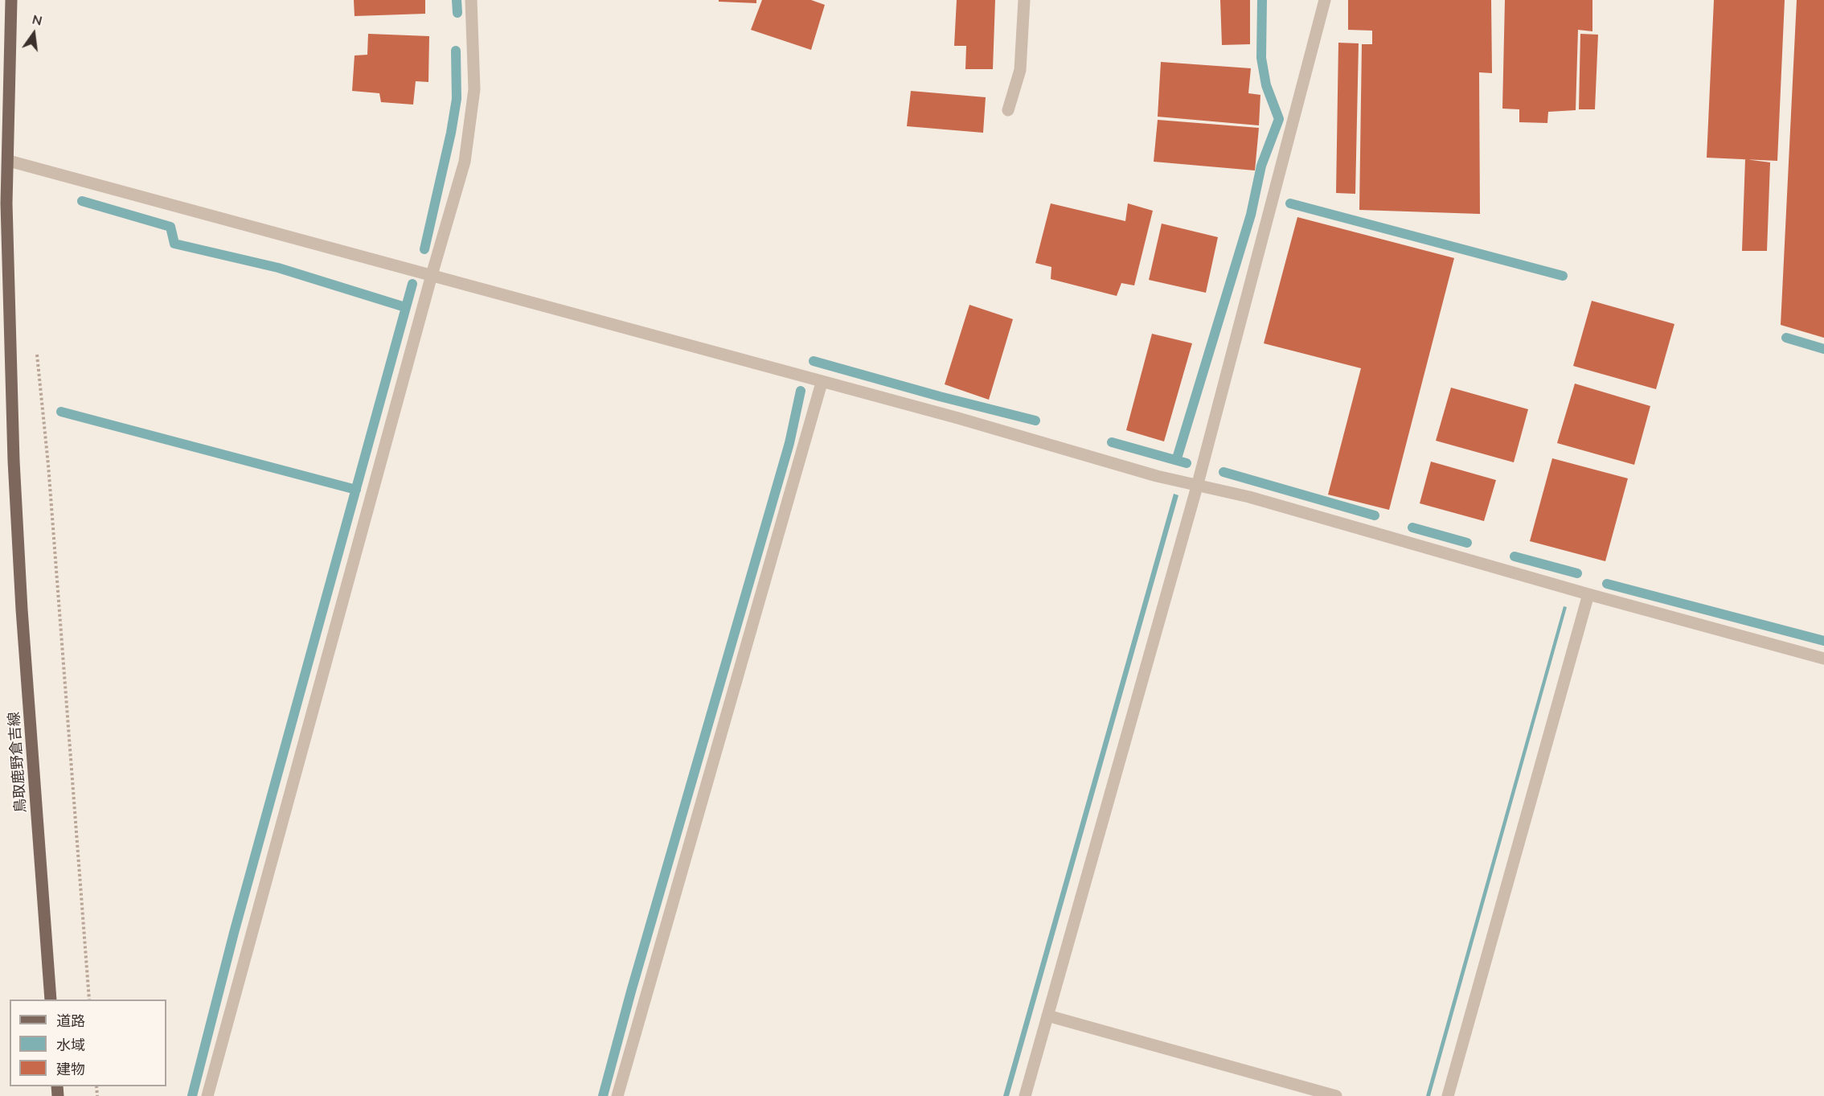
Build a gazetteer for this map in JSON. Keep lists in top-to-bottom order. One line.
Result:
{"streets":{"main road":["鳥取鹿野倉吉線"]},"legend":["道路","水域","建物"],"north":"top"}
